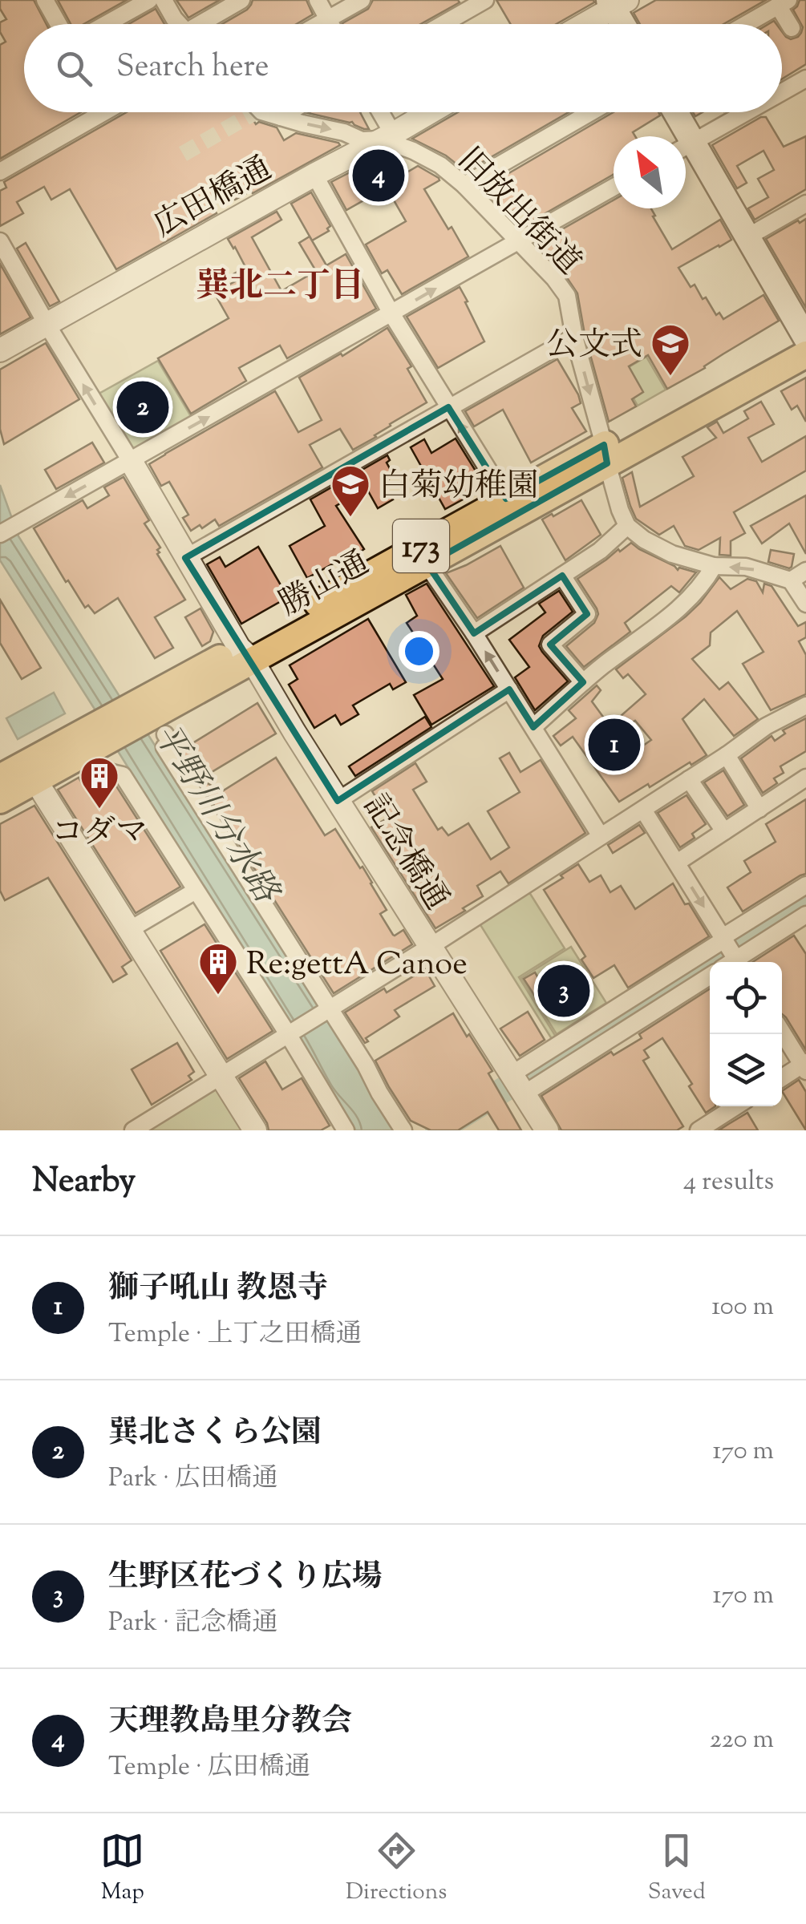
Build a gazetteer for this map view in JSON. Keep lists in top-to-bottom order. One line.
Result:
{"streets":{"main road":["173","勝山通"],"street":["広田橋通","旧放出街道","記念橋通"]},"crossings":[["広田橋通","旧放出街道"],["旧放出街道","勝山通"],["勝山通","記念橋通"]],"districts":["巽北二丁目"],"water":["平野川分水路"],"places":{"school or university":["公文式","白菊幼稚園"],"building":["コダマ","Re:gettA Canoe"]},"north":"top left","page":{"search":"Search here","pins":["4","2","1","3"],"heading":["Nearby","4 results"],"list":[{"mark":"1","name":"獅子吼山 教恩寺","note":"Temple · 上丁之田橋通","value":"100 m"},{"mark":"2","name":"巽北さくら公園","note":"Park · 広田橋通","value":"170 m"},{"mark":"3","name":"生野区花づくり広場","note":"Park · 記念橋通","value":"170 m"},{"mark":"4","name":"天理教島里分教会","note":"Temple · 広田橋通","value":"220 m"}],"nav":["Map","Directions","Saved"]}}
